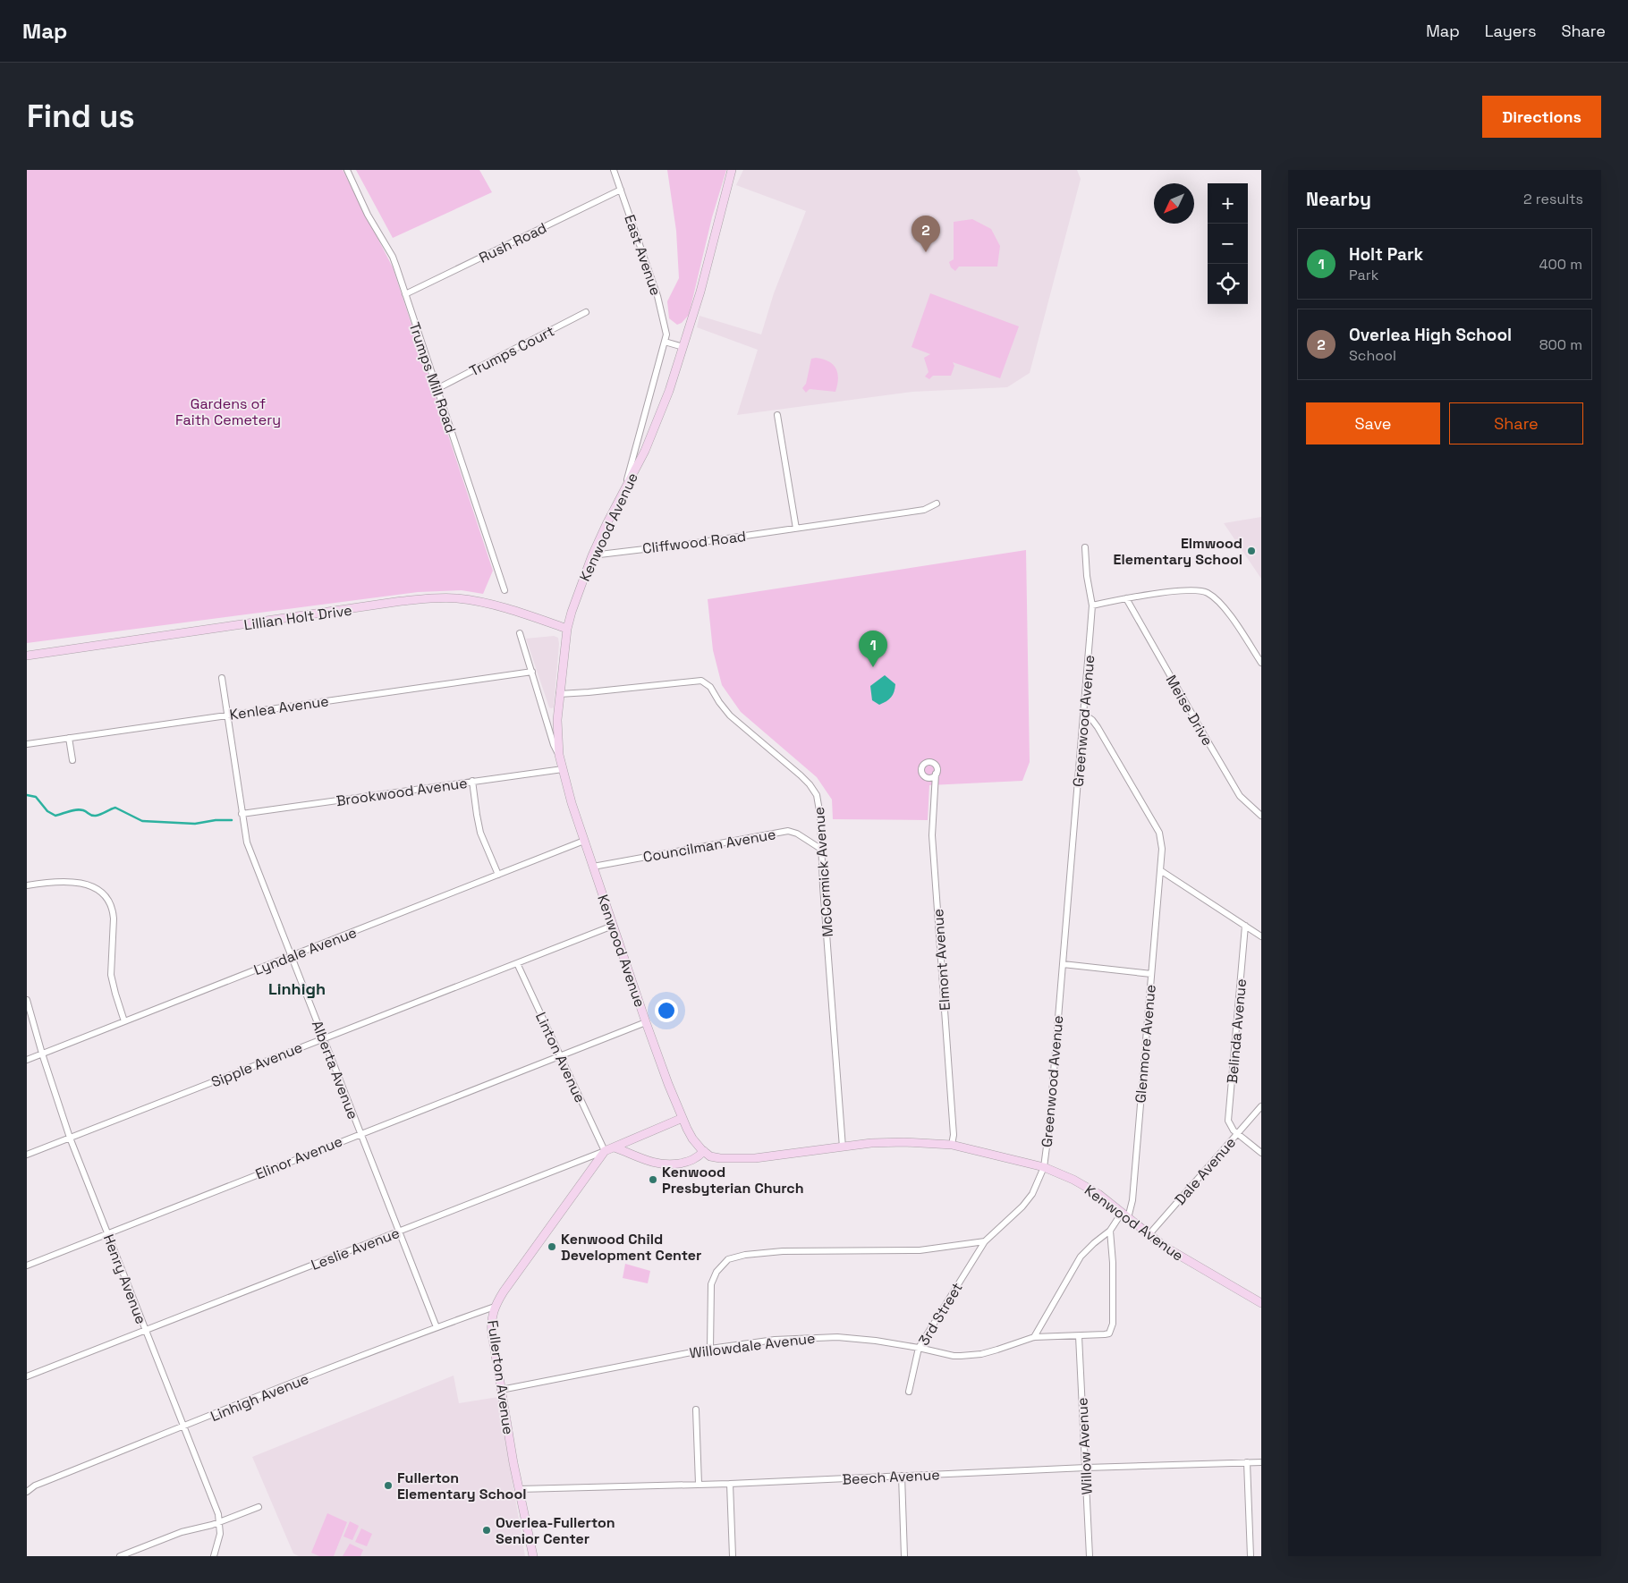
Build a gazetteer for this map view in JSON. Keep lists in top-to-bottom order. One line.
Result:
{"streets":{"main road":["Kenwood Avenue","Lillian Holt Drive","Leslie Avenue","Fullerton Avenue"],"street":["Rush Road","East Avenue","Trumps Court","Trumps Mill Road","Cliffwood Road","Kenlea Avenue","Meise Drive","Greenwood Avenue","Brookwood Avenue","Councilman Avenue","McCormick Avenue","Lyndale Avenue","Elmont Avenue","Belinda Avenue","Glenmore Avenue","Linton Avenue","Sipple Avenue","Alberta Avenue","Elinor Avenue","Dale Avenue","Henry Avenue","3rd Street","Willowdale Avenue","Linhigh Avenue","Willow Avenue","Beech Avenue"]},"crossings":[["Rush Road","East Avenue"],["Rush Road","Trumps Mill Road"],["East Avenue","Kenwood Avenue"],["Trumps Court","Trumps Mill Road"],["Kenwood Avenue","Cliffwood Road"],["Kenwood Avenue","Lillian Holt Drive"],["Kenwood Avenue","Greenwood Avenue"],["Kenwood Avenue","Brookwood Avenue"],["Kenwood Avenue","Councilman Avenue"],["Kenwood Avenue","McCormick Avenue"],["Kenwood Avenue","Lyndale Avenue"],["Kenwood Avenue","Elmont Avenue"],["Kenwood Avenue","Glenmore Avenue"],["Kenwood Avenue","Sipple Avenue"],["Kenwood Avenue","Elinor Avenue"],["Kenwood Avenue","Dale Avenue"],["Kenwood Avenue","Leslie Avenue"],["Kenlea Avenue","Alberta Avenue"],["Greenwood Avenue","Glenmore Avenue"],["Greenwood Avenue","3rd Street"],["Brookwood Avenue","Alberta Avenue"],["Councilman Avenue","McCormick Avenue"],["Lyndale Avenue","Alberta Avenue"],["Lyndale Avenue","Henry Avenue"],["Belinda Avenue","Dale Avenue"],["Linton Avenue","Sipple Avenue"],["Linton Avenue","Elinor Avenue"],["Linton Avenue","Leslie Avenue"],["Linton Avenue","Fullerton Avenue"],["Sipple Avenue","Alberta Avenue"],["Sipple Avenue","Henry Avenue"],["Alberta Avenue","Elinor Avenue"],["Alberta Avenue","Leslie Avenue"],["Alberta Avenue","Linhigh Avenue"],["Elinor Avenue","Henry Avenue"],["Leslie Avenue","Henry Avenue"],["Leslie Avenue","Fullerton Avenue"],["Henry Avenue","Linhigh Avenue"],["3rd Street","Willowdale Avenue"],["Willowdale Avenue","Fullerton Avenue"],["Willowdale Avenue","Willow Avenue"],["Fullerton Avenue","Linhigh Avenue"],["Fullerton Avenue","Beech Avenue"],["Willow Avenue","Beech Avenue"]],"districts":["Linhigh"],"parks":["Gardens of Faith Cemetery"],"places":["Elmwood Elementary School","Kenwood Presbyterian Church","Kenwood Child Development Center","Fullerton Elementary School","Overlea-Fullerton Senior Center"],"north":"bottom left","page":{"header":"Map","nav":["Map","Layers","Share"],"buttons":["Directions",["Save","Share"]],"title":"Find us","heading":["Nearby","2 results"],"map_buttons":["+","−"],"pins":["2","1"],"list":[{"mark":"1","name":"Holt Park","note":"Park","value":"400 m"},{"mark":"2","name":"Overlea High School","note":"School","value":"800 m"}]}}
